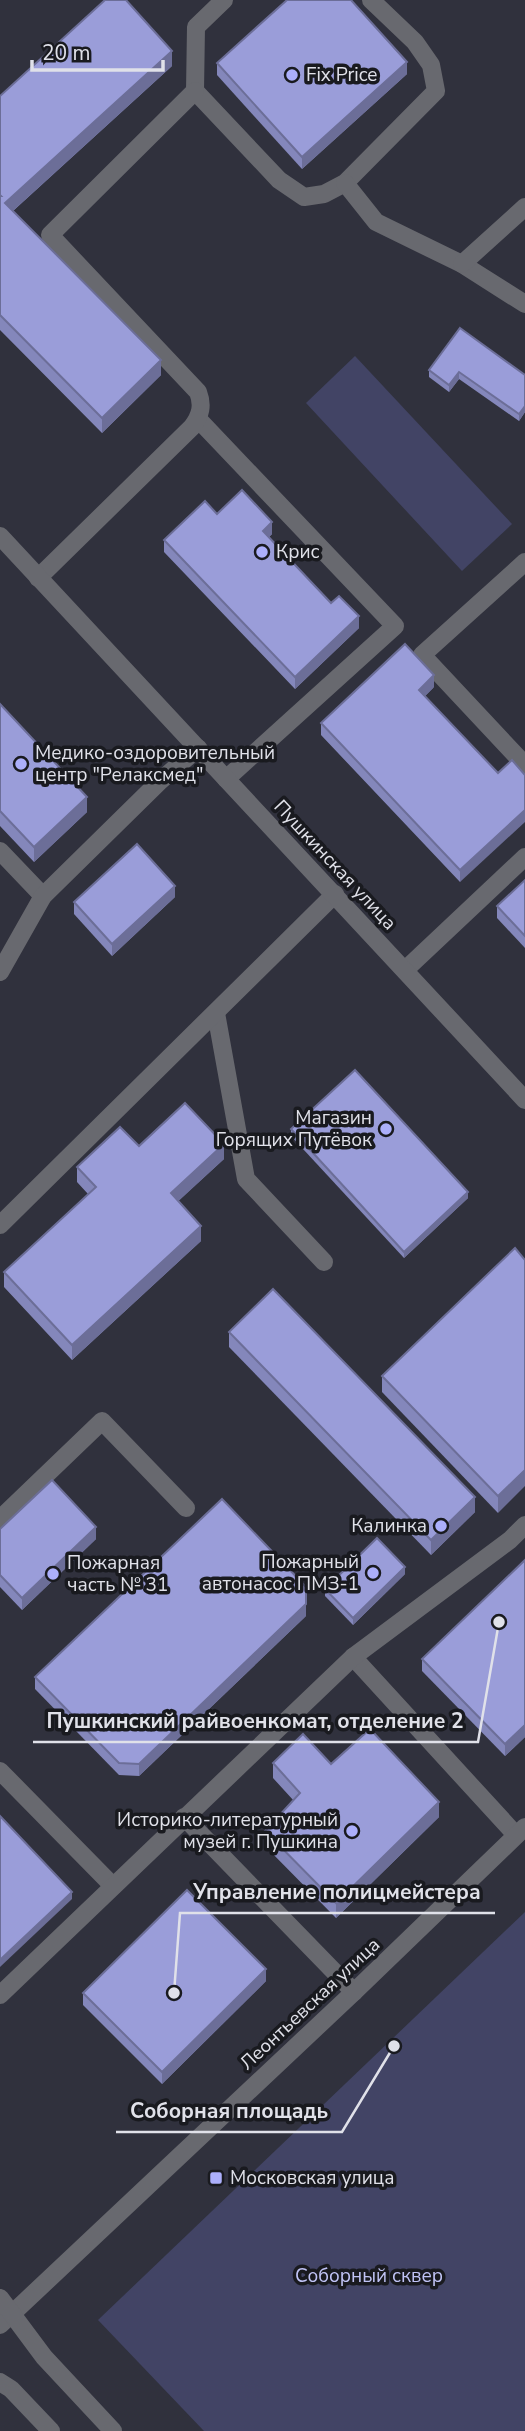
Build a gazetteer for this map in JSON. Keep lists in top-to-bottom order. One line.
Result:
{"streets":{"street":["Пушкинская улица","Леонтьевская улица"]},"parks":["Соборный сквер"],"places":{"other":["Fix Price","Крис","Медико-оздоровительный центр \"Релаксмед\"","Магазин Горящих Путёвок","Калинка","Пожарный автонасос ПМЗ-1","Пожарная часть № 31","Пушкинский райвоенкомат, отделение 2","Историко-литературный музей г. Пушкина","Управление полицмейстера","Соборная площадь"],"transit":["Московская улица"]},"scale_bar":"20 m"}
